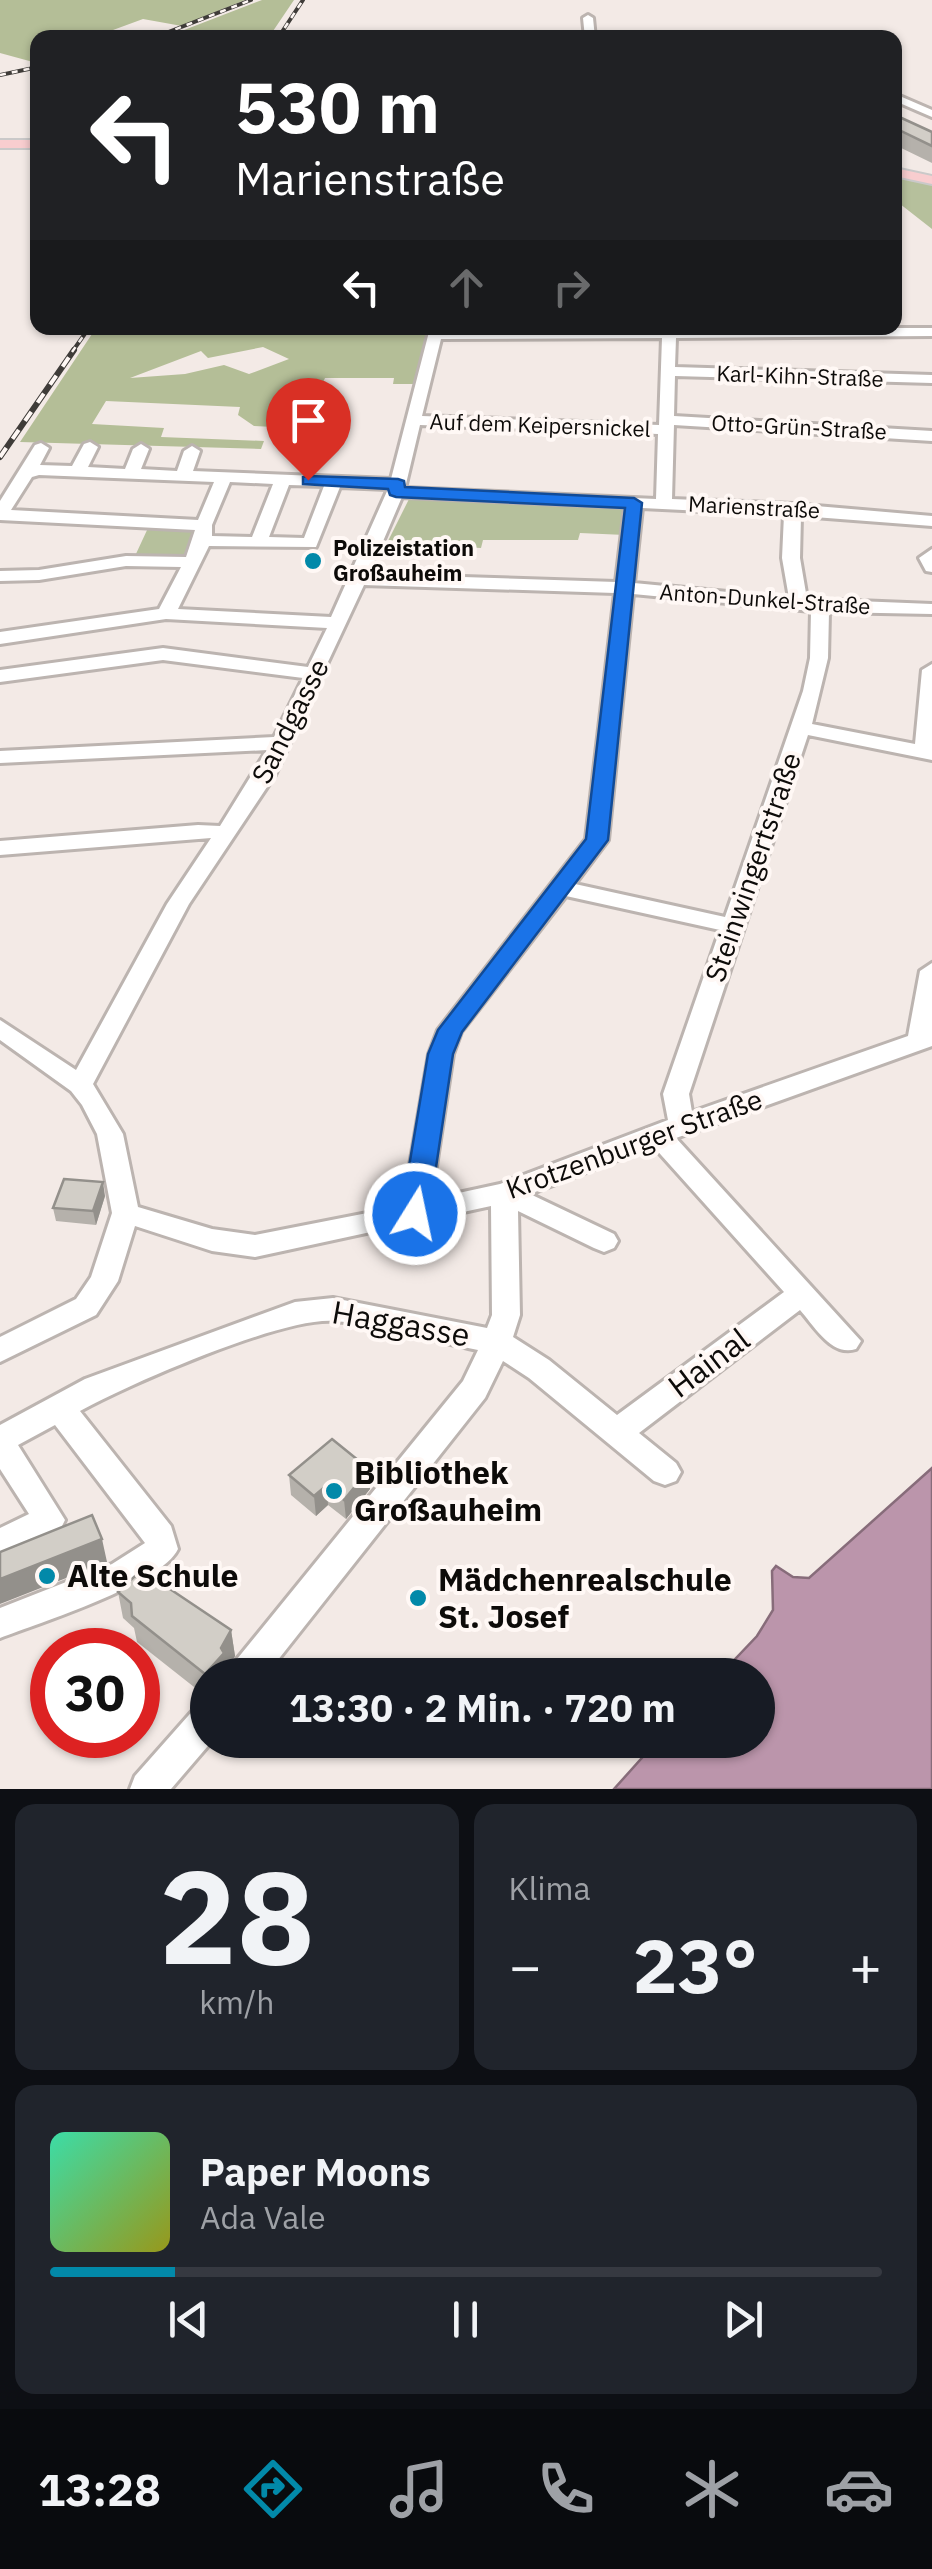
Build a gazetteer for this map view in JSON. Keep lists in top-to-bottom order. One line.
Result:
{"streets":{"street":["Karl-Kihn-Straße","Auf dem Keipersnickel","Otto-Grün-Straße","Marienstraße","Anton-Dunkel-Straße","Sandgasse","Steinwingertstraße","Krotzenburger Straße","Haggasse","Hainal"]},"crossings":[["Auf dem Keipersnickel","Otto-Grün-Straße"],["Auf dem Keipersnickel","Sandgasse"],["Marienstraße","Sandgasse"],["Marienstraße","Steinwingertstraße"],["Anton-Dunkel-Straße","Sandgasse"],["Anton-Dunkel-Straße","Steinwingertstraße"],["Steinwingertstraße","Krotzenburger Straße"],["Haggasse","Hainal"]],"places":["Polizeistation Großauheim","Bibliothek Großauheim","Alte Schule","Mädchenrealschule St. Josef"],"page":{"turn":["530 m","Marienstraße"],"limit":"30","trip":"13:30 · 2 Min. · 720 m","tile":[["28","km/h"],"Klima"],"heat":["−","23°","+"],"song":["Paper Moons","Ada Vale"],"tabs":"13:28"}}
